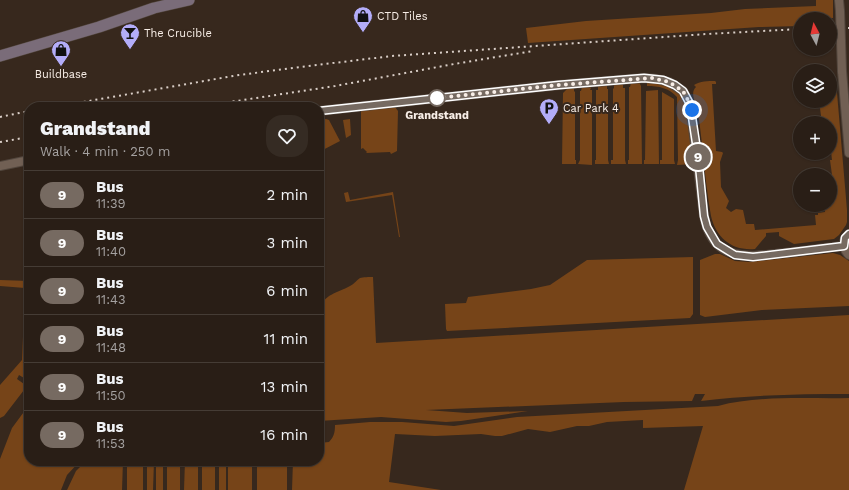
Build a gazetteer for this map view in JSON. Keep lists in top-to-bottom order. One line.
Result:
{"places":{"shop":["CTD Tiles","Buildbase"],"bar":["The Crucible"],"other":["Grandstand"],"parking":["Car Park 4"]},"lines":["bus line 9"],"north":"top","page":{"on_map":"9","map_buttons":["+","−"],"heading":["Grandstand","Walk · 4 min · 250 m"],"list":[{"mark":"9","name":"Bus","note":"11:39","value":"2 min"},{"mark":"9","name":"Bus","note":"11:40","value":"3 min"},{"mark":"9","name":"Bus","note":"11:43","value":"6 min"},{"mark":"9","name":"Bus","note":"11:48","value":"11 min"},{"mark":"9","name":"Bus","note":"11:50","value":"13 min"},{"mark":"9","name":"Bus","note":"11:53","value":"16 min"}]}}
